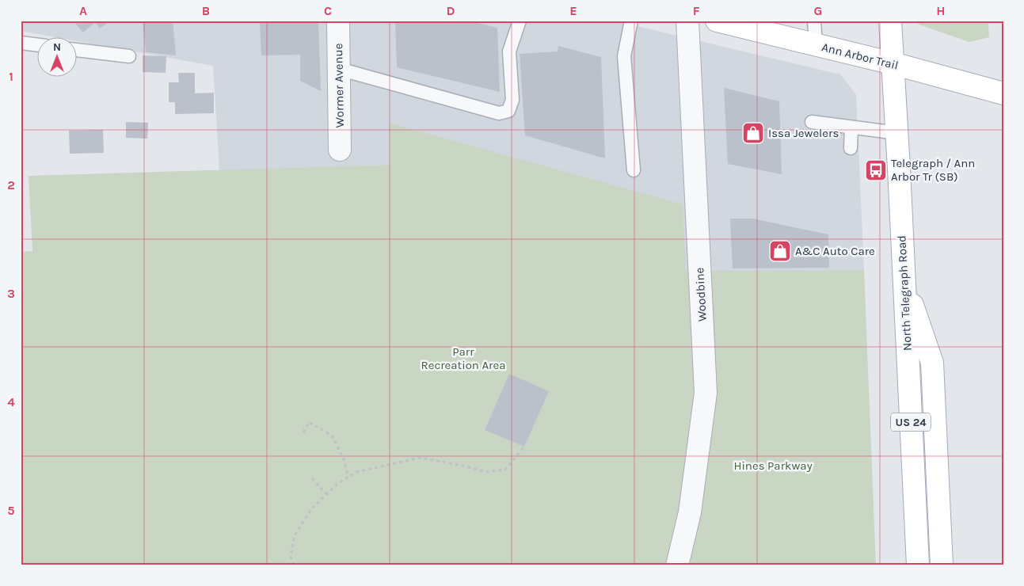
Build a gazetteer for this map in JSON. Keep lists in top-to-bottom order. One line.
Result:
{"streets":{"main road":["Ann Arbor Trail","North Telegraph Road","US 24"],"street":["Wormer Avenue","Woodbine"]},"crossings":[["Ann Arbor Trail","North Telegraph Road"]],"parks":["Parr Recreation Area","Hines Parkway"],"places":{"shop":["Issa Jewelers","A&C Auto Care"],"bus stop":["Telegraph / Ann Arbor Tr (SB)"]},"north":"top","grid":{"columns":["A","B","C","D","E","F","G","H"],"rows":["1","2","3","4","5"]}}
